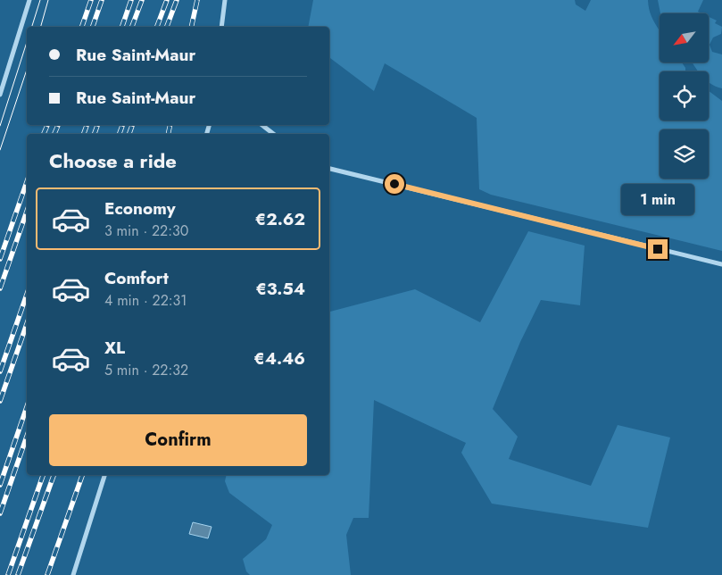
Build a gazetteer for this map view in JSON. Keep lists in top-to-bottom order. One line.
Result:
{"north":"bottom left","page":{"banner":["Rue Saint-Maur","Rue Saint-Maur"],"heading":"Choose a ride","bubble":"1 min","list":[{"name":"Economy","note":"3 min · 22:30","value":"€2.62"},{"name":"Comfort","note":"4 min · 22:31","value":"€3.54"},{"name":"XL","note":"5 min · 22:32","value":"€4.46"}],"buttons":"Confirm"}}
